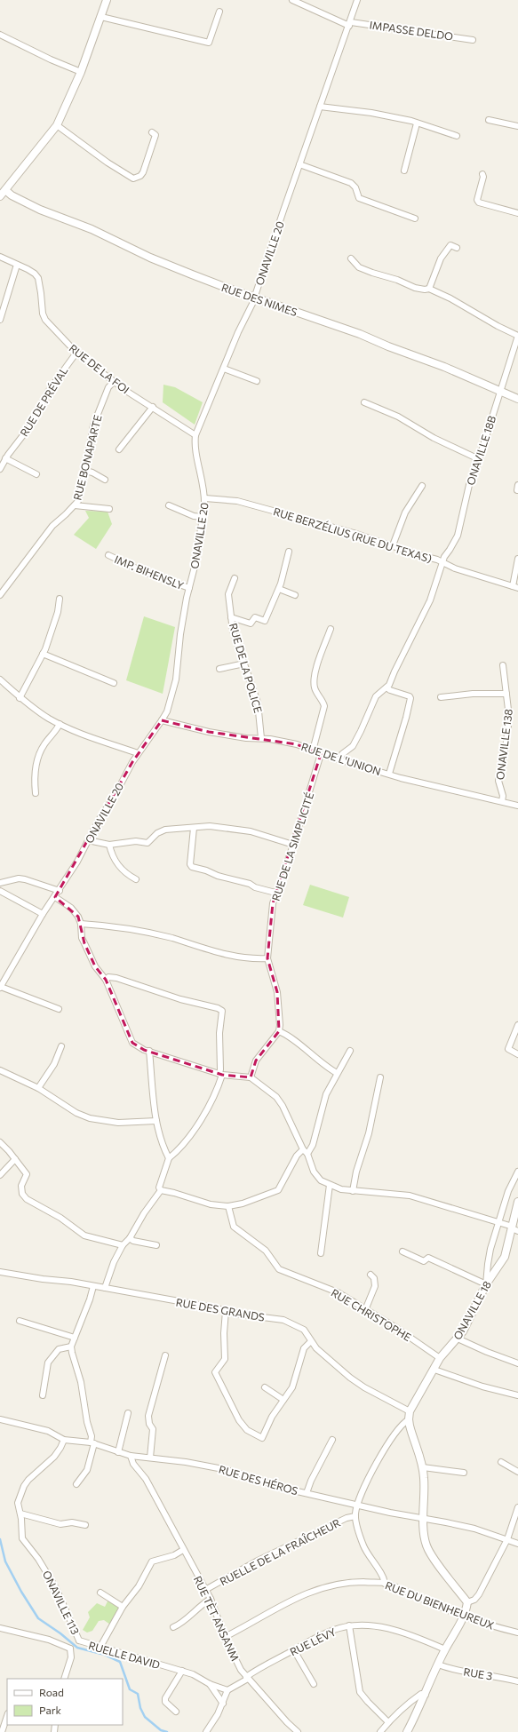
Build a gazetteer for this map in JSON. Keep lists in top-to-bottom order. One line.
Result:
{"streets":{"street":["IMPASSE DELDO","ONAVILLE 20","RUE DES NIMES","RUE DE LA FOI","RUE DE PRÉVAL","ONAVILLE 18B","RUE BONAPARTE","RUE BERZÉLIUS (RUE DU TEXAS)","IMP. BIHENSLY","RUE DE LA POLICE","ONAVILLE 138","RUE DE L'UNION","RUE DE LA SIMPLICITÉ","RUE DES GRANDS","ONAVILLE 18","RUE CHRISTOPHE","RUE DES HÉROS","RUELLE DE LA FRAÎCHEUR","ONAVILLE 113","RUE DU BIENHEUREUX","RUE TÈT ANSANM","RUE LÉVY","RUELLE DAVID","RUE 3"]},"crossings":[["IMPASSE DELDO","ONAVILLE 20"],["ONAVILLE 20","RUE DES NIMES"],["ONAVILLE 20","RUE DE LA FOI"],["ONAVILLE 20","RUE BERZÉLIUS (RUE DU TEXAS)"],["ONAVILLE 20","IMP. BIHENSLY"],["ONAVILLE 20","RUE DE L'UNION"],["RUE DES NIMES","ONAVILLE 18B"],["RUE DE LA FOI","RUE DE PRÉVAL"],["RUE DE LA FOI","RUE BONAPARTE"],["ONAVILLE 18B","RUE BERZÉLIUS (RUE DU TEXAS)"],["RUE DE LA POLICE","RUE DE L'UNION"],["ONAVILLE 138","RUE DE L'UNION"],["RUE DE L'UNION","RUE DE LA SIMPLICITÉ"],["RUE DES GRANDS","ONAVILLE 18"],["ONAVILLE 18","RUE CHRISTOPHE"],["RUE DES HÉROS","ONAVILLE 113"],["RUE DES HÉROS","RUE TÈT ANSANM"],["RUELLE DE LA FRAÎCHEUR","RUE TÈT ANSANM"],["ONAVILLE 113","RUELLE DAVID"],["RUE DU BIENHEUREUX","RUE TÈT ANSANM"],["RUE TÈT ANSANM","RUE LÉVY"]],"legend":["Road","Park"]}
